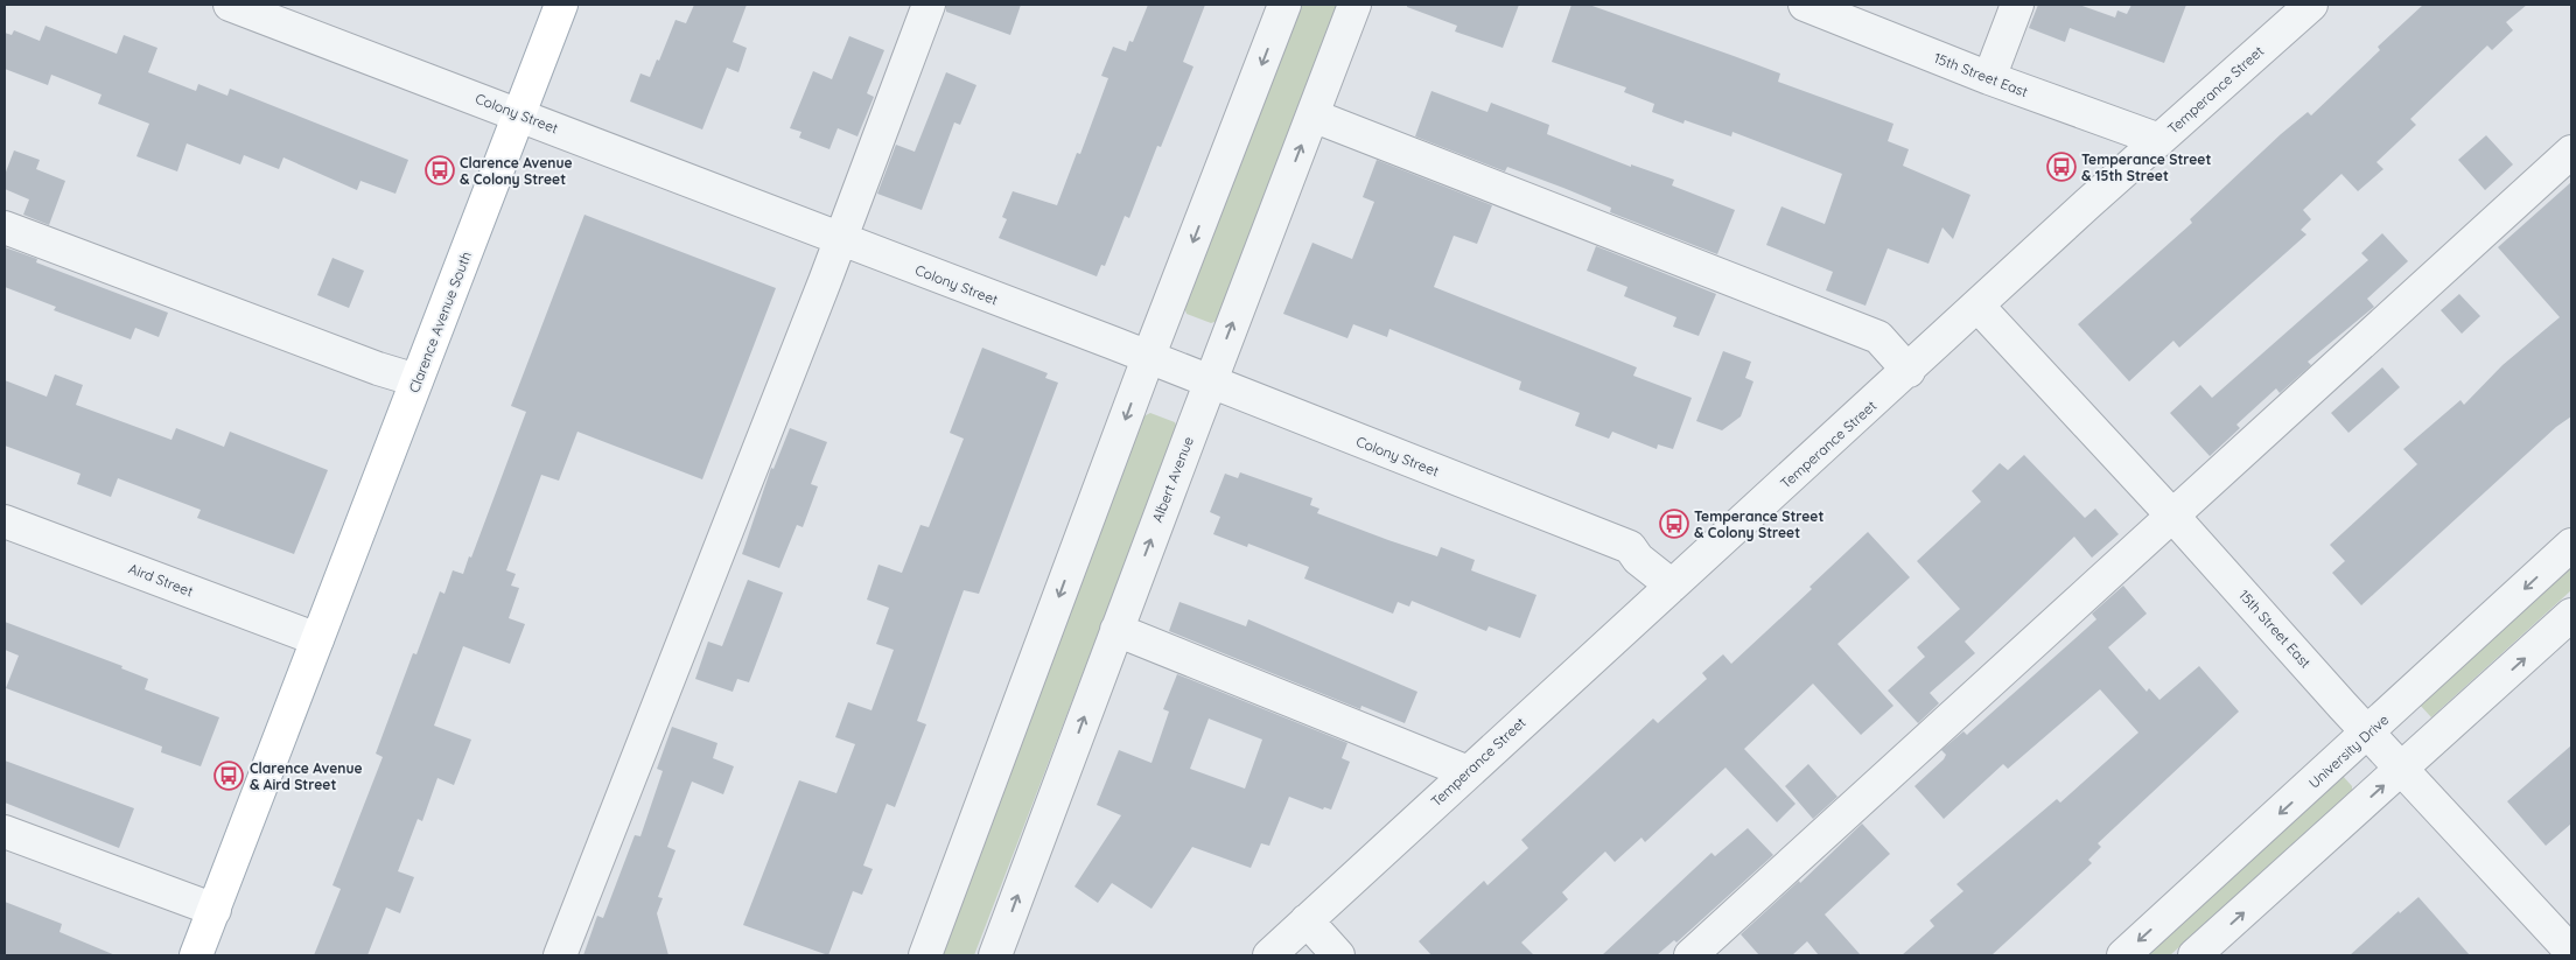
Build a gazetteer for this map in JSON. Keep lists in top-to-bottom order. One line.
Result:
{"streets":{"main road":["Clarence Avenue South"],"street":["15th Street East","Temperance Street","Colony Street","Albert Avenue","Aird Street","University Drive"]},"crossings":[["15th Street East","Temperance Street"],["15th Street East","University Drive"],["Temperance Street","Colony Street"],["Colony Street","Clarence Avenue South"],["Colony Street","Albert Avenue"],["Clarence Avenue South","Aird Street"]],"places":{"bus stop":["Temperance Street & 15th Street","Clarence Avenue & Colony Street","Temperance Street & Colony Street","Clarence Avenue & Aird Street"]}}
